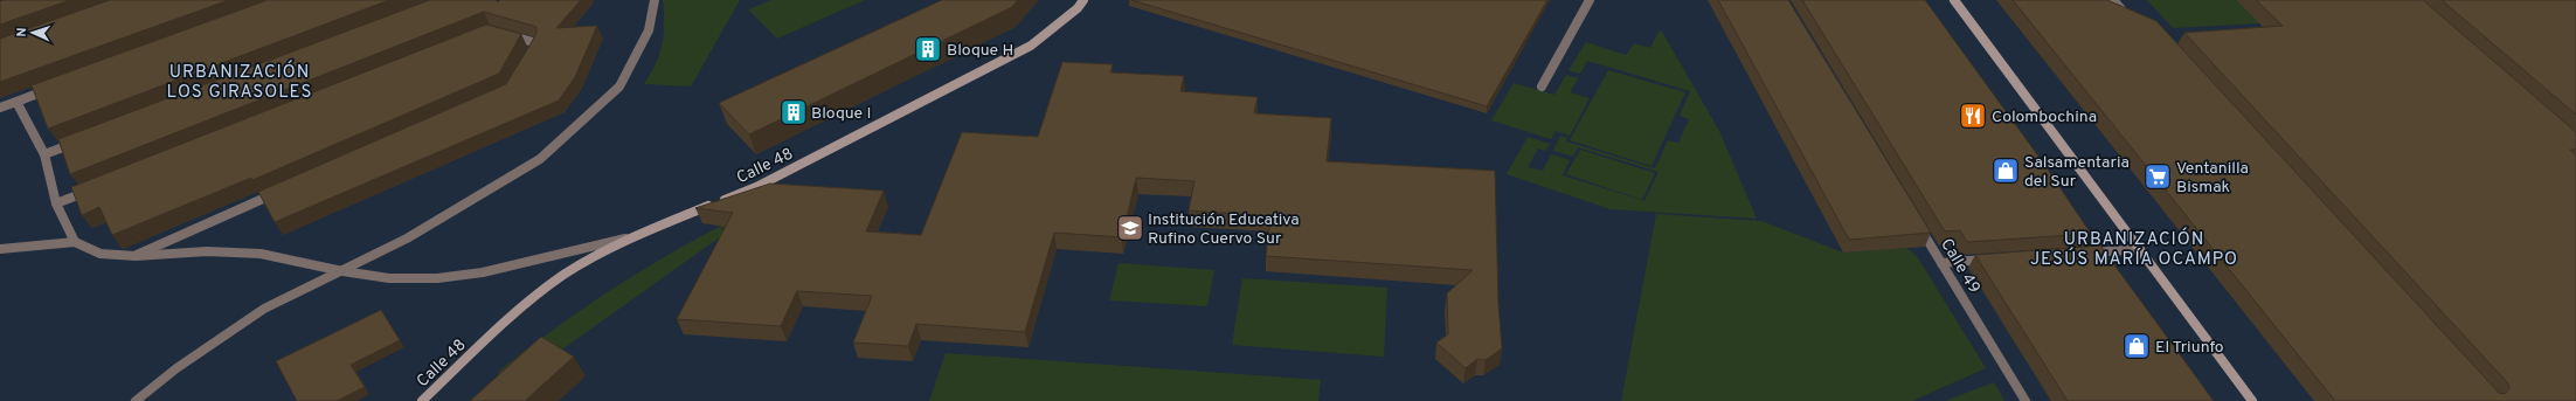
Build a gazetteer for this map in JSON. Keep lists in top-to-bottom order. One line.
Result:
{"streets":{"street":["Calle 48","Calle 49"]},"districts":["URBANIZACIÓN LOS GIRASOLES","URBANIZACIÓN JESÚS MARÍA OCAMPO"],"places":{"building":["Bloque H","Bloque I"],"restaurant":["Colombochina"],"shop":["Salsamentaria del Sur","El Triunfo"],"supermarket":["Ventanilla Bismak"],"school or university":["Institución Educativa Rufino Cuervo Sur"]},"north":"left"}
